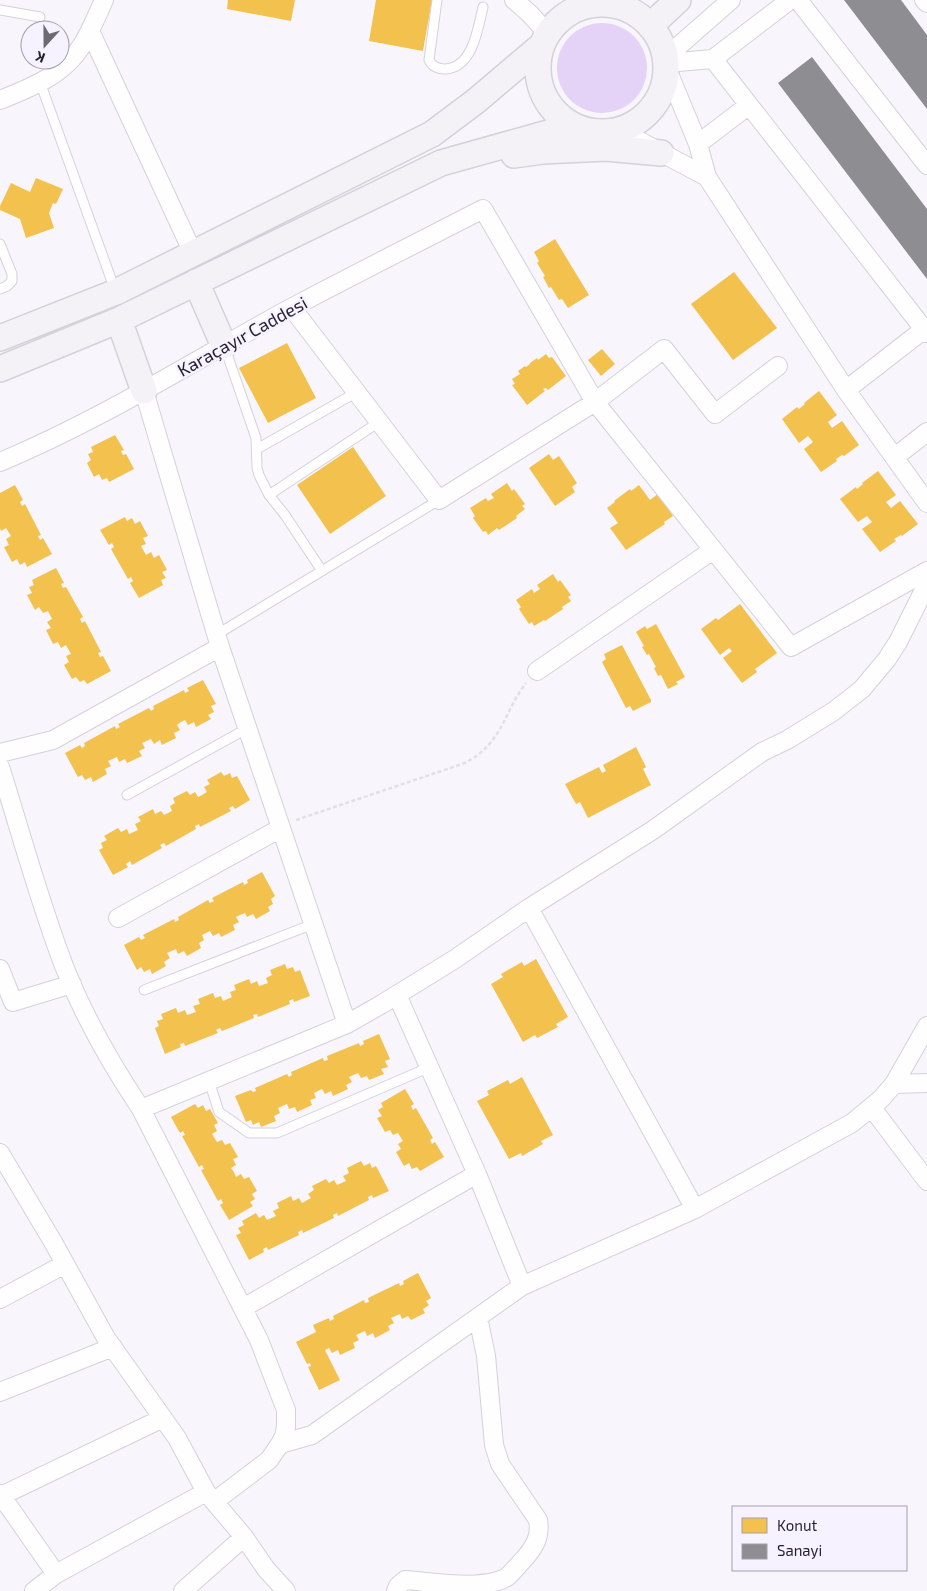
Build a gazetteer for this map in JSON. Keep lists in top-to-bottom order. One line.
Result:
{"streets":{"street":["Karaçayır Caddesi"]},"legend":["Konut","Sanayi"],"north":"bottom"}
